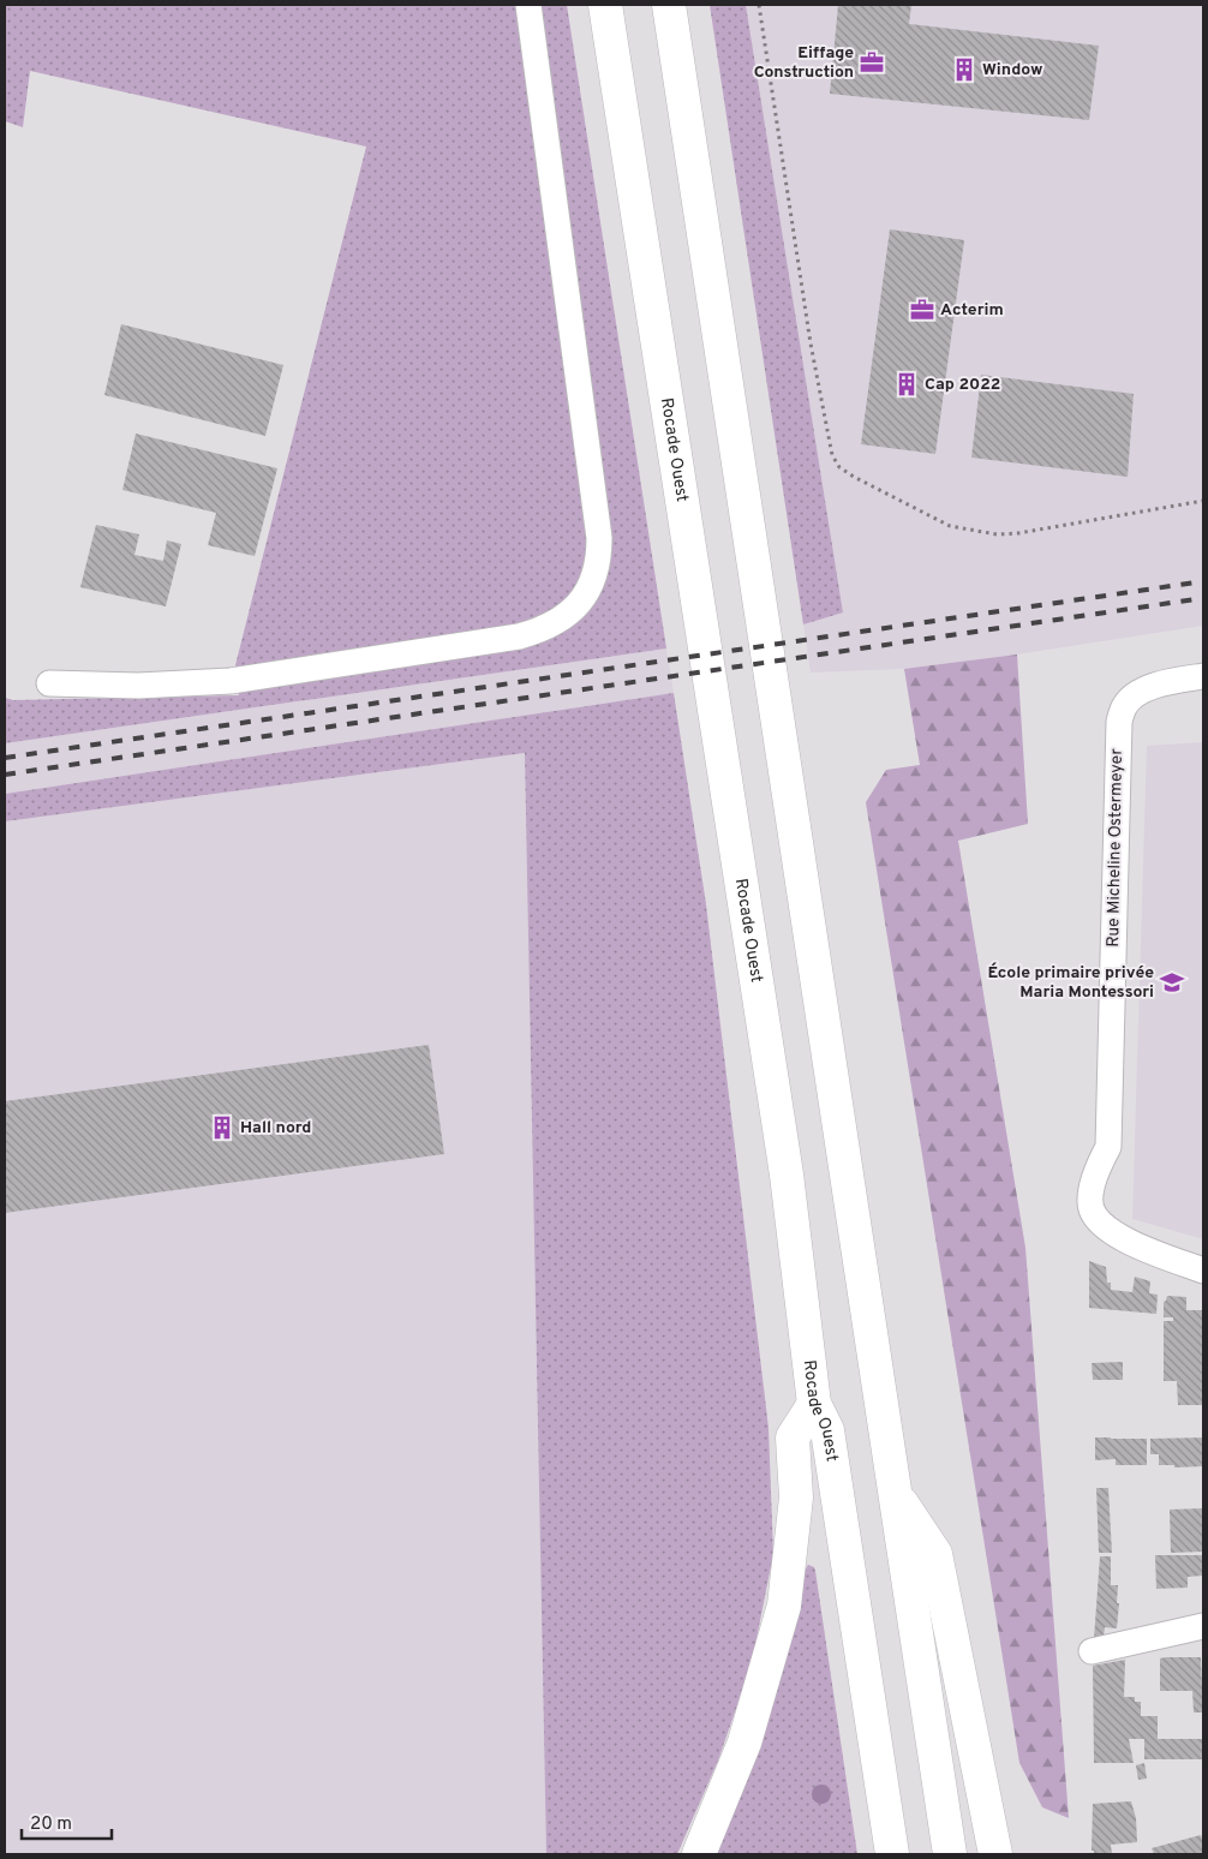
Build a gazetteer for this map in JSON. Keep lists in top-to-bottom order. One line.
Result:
{"streets":{"highway":["Rocade Ouest"],"street":["Rue Micheline Ostermeyer"]},"places":{"office":["Eiffage Construction","Acterim"],"building":["Window","Cap 2022","Hall nord"],"school or university":["École primaire privée Maria Montessori"]},"scale_bar":"20 m"}
